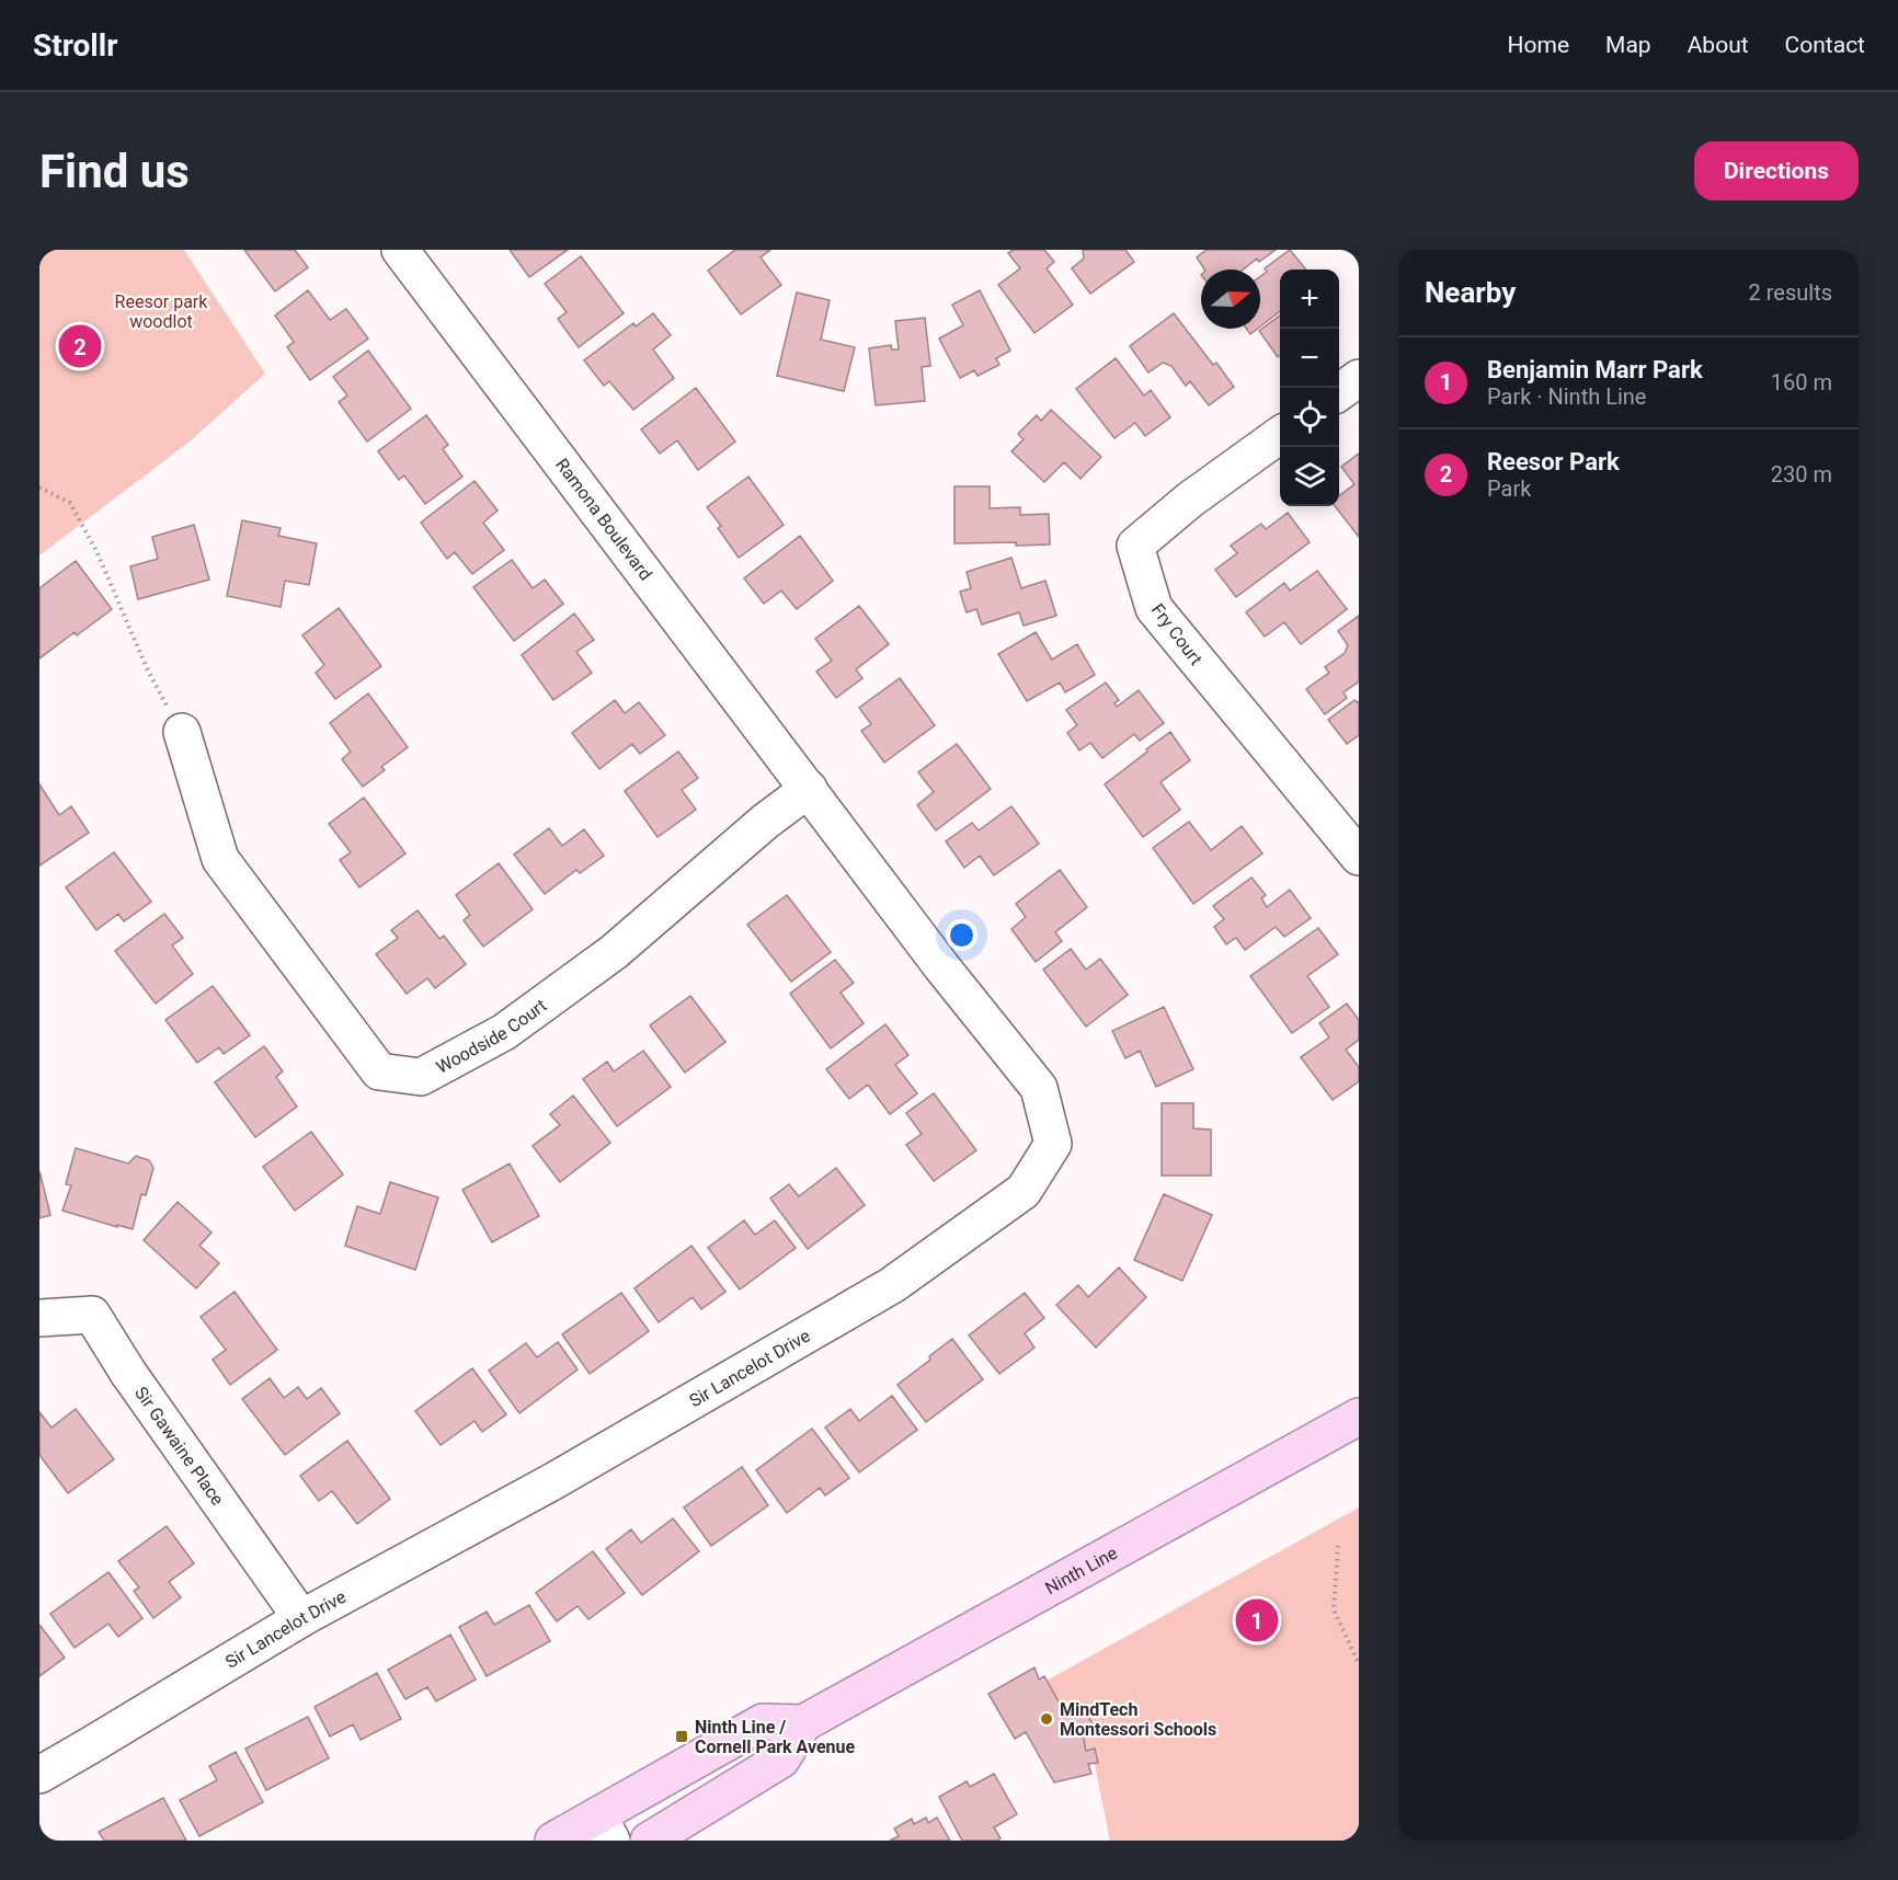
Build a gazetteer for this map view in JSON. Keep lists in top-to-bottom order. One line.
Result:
{"streets":{"main road":["Ninth Line"],"street":["Ramona Boulevard","Fry Court","Woodside Court","Sir Lancelot Drive","Sir Gawaine Place"]},"crossings":[["Ramona Boulevard","Woodside Court"],["Ramona Boulevard","Sir Lancelot Drive"],["Woodside Court","Sir Lancelot Drive"],["Sir Lancelot Drive","Sir Gawaine Place"]],"parks":["Reesor park woodlot"],"places":{"other":["MindTech Montessori Schools"],"transit":["Ninth Line / Cornell Park Avenue"]},"north":"right","page":{"header":"Strollr","nav":["Home","Map","About","Contact"],"buttons":"Directions","title":"Find us","heading":["Nearby","2 results"],"map_buttons":["+","−"],"pins":["2","1"],"list":[{"mark":"1","name":"Benjamin Marr Park","note":"Park · Ninth Line","value":"160 m"},{"mark":"2","name":"Reesor Park","note":"Park","value":"230 m"}]}}
